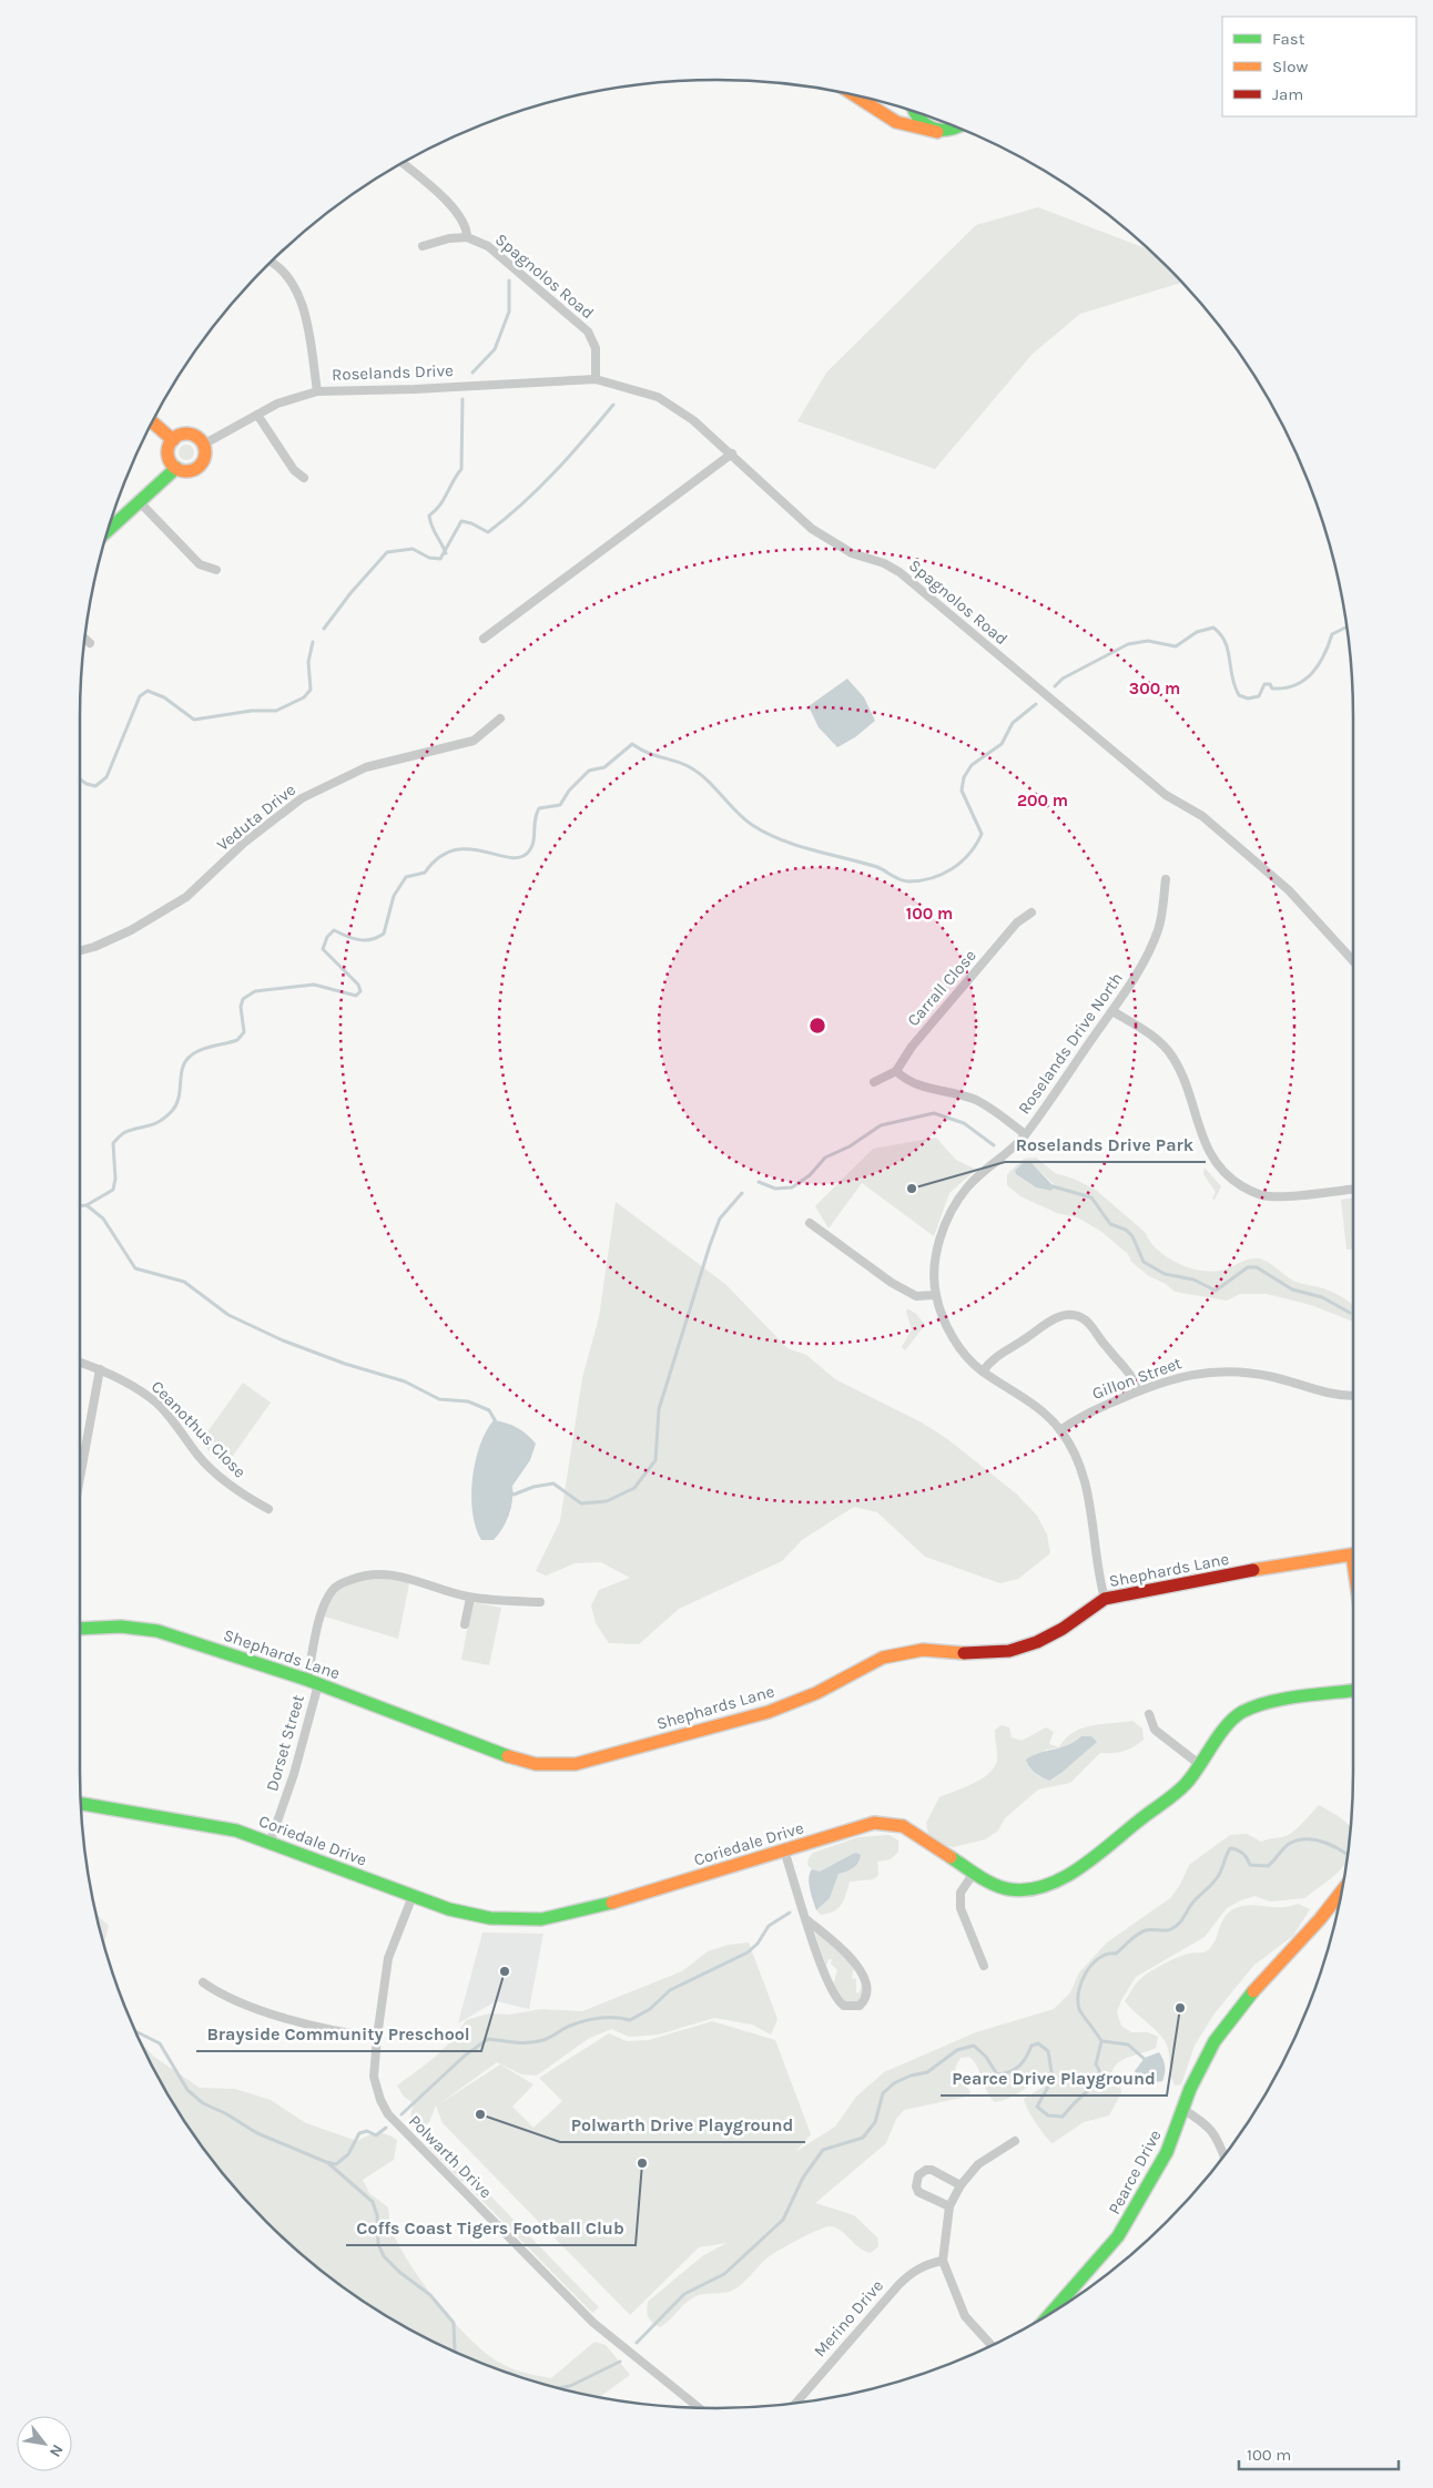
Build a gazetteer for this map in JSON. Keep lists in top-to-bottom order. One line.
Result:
{"streets":{"street":["Spagnolos Road","Roselands Drive","Veduta Drive","Carrall Close","Roselands Drive North","Gillon Street","Ceanothus Close","Shephards Lane","Dorset Street","Coriedale Drive","Polwarth Drive","Pearce Drive","Merino Drive"]},"crossings":[["Spagnolos Road","Roselands Drive"],["Roselands Drive North","Gillon Street"],["Roselands Drive North","Shephards Lane"],["Shephards Lane","Dorset Street"],["Dorset Street","Coriedale Drive"],["Coriedale Drive","Polwarth Drive"]],"places":["Roselands Drive Park","Brayside Community Preschool","Pearce Drive Playground","Polwarth Drive Playground","Coffs Coast Tigers Football Club"],"legend":["Fast","Slow","Jam"],"scale_bar":"100 m","north":"bottom right","rings":["300 m","200 m","100 m"]}
